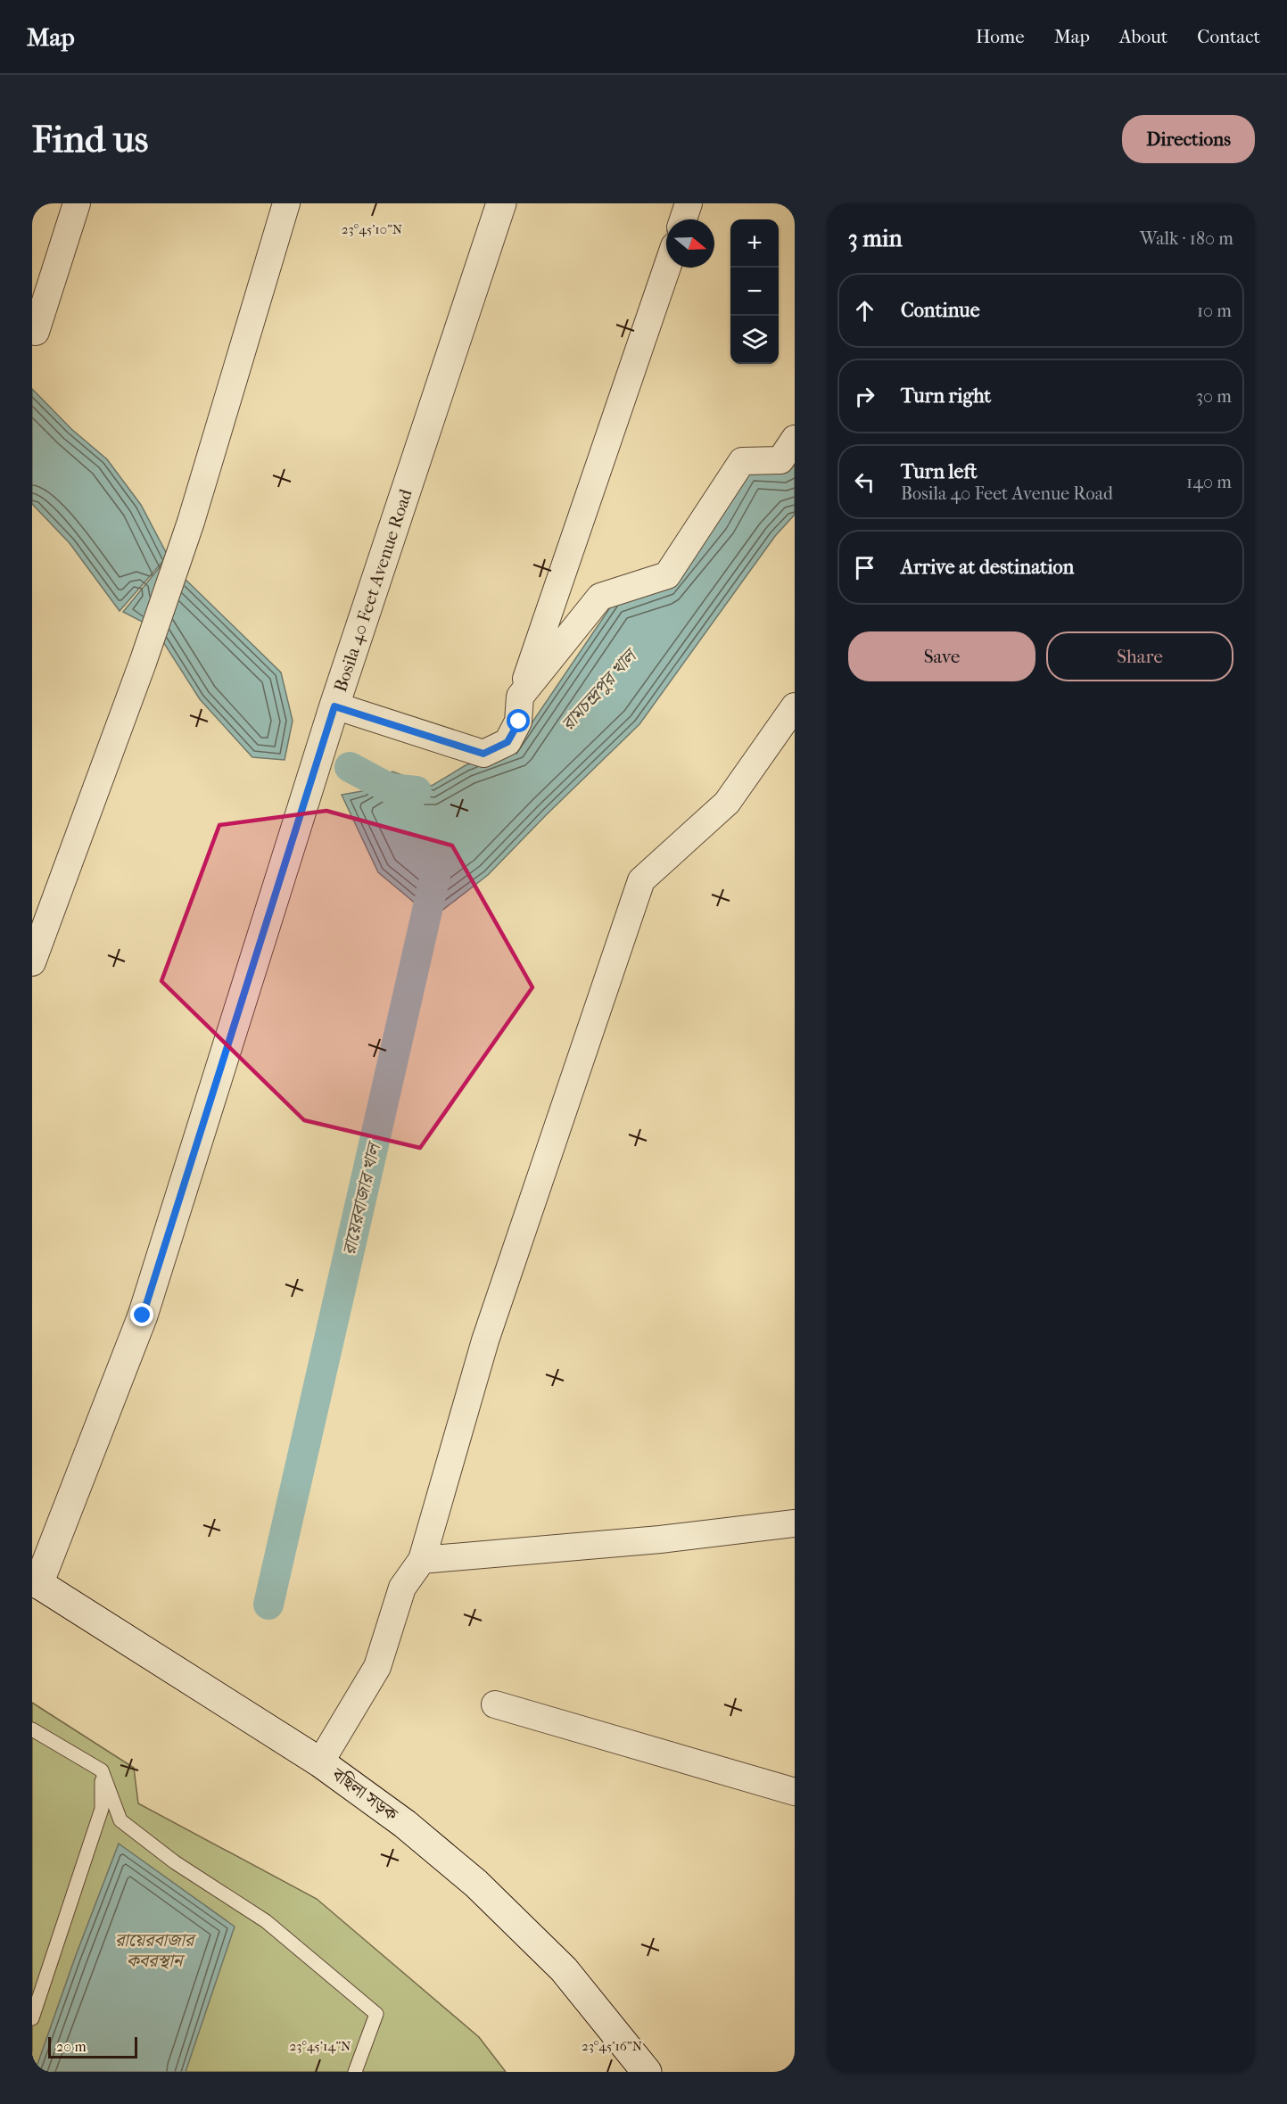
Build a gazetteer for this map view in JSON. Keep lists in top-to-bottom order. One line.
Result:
{"streets":{"street":["Bosila 40 Feet Avenue Road","বছিলা সড়ক"]},"crossings":[["Bosila 40 Feet Avenue Road","বছিলা সড়ক"]],"water":["রামচন্দ্রপুর খাল","রায়েরবাজার খাল"],"parks":["রায়েরবাজার কবরস্থান"],"scale_bar":"20 m","north":"right","page":{"header":"Map","nav":["Home","Map","About","Contact"],"buttons":["Directions",["Save","Share"]],"title":"Find us","heading":["3 min","Walk · 180 m"],"map_buttons":["+","−"],"list":[["Continue","10 m"],["Turn right","30 m"],["Turn left","Bosila 40 Feet Avenue Road","140 m"],"Arrive at destination"],"scale":"20 m"},"coordinates":["23°45'10\"N","23°45'14\"N","23°45'16\"N"]}
